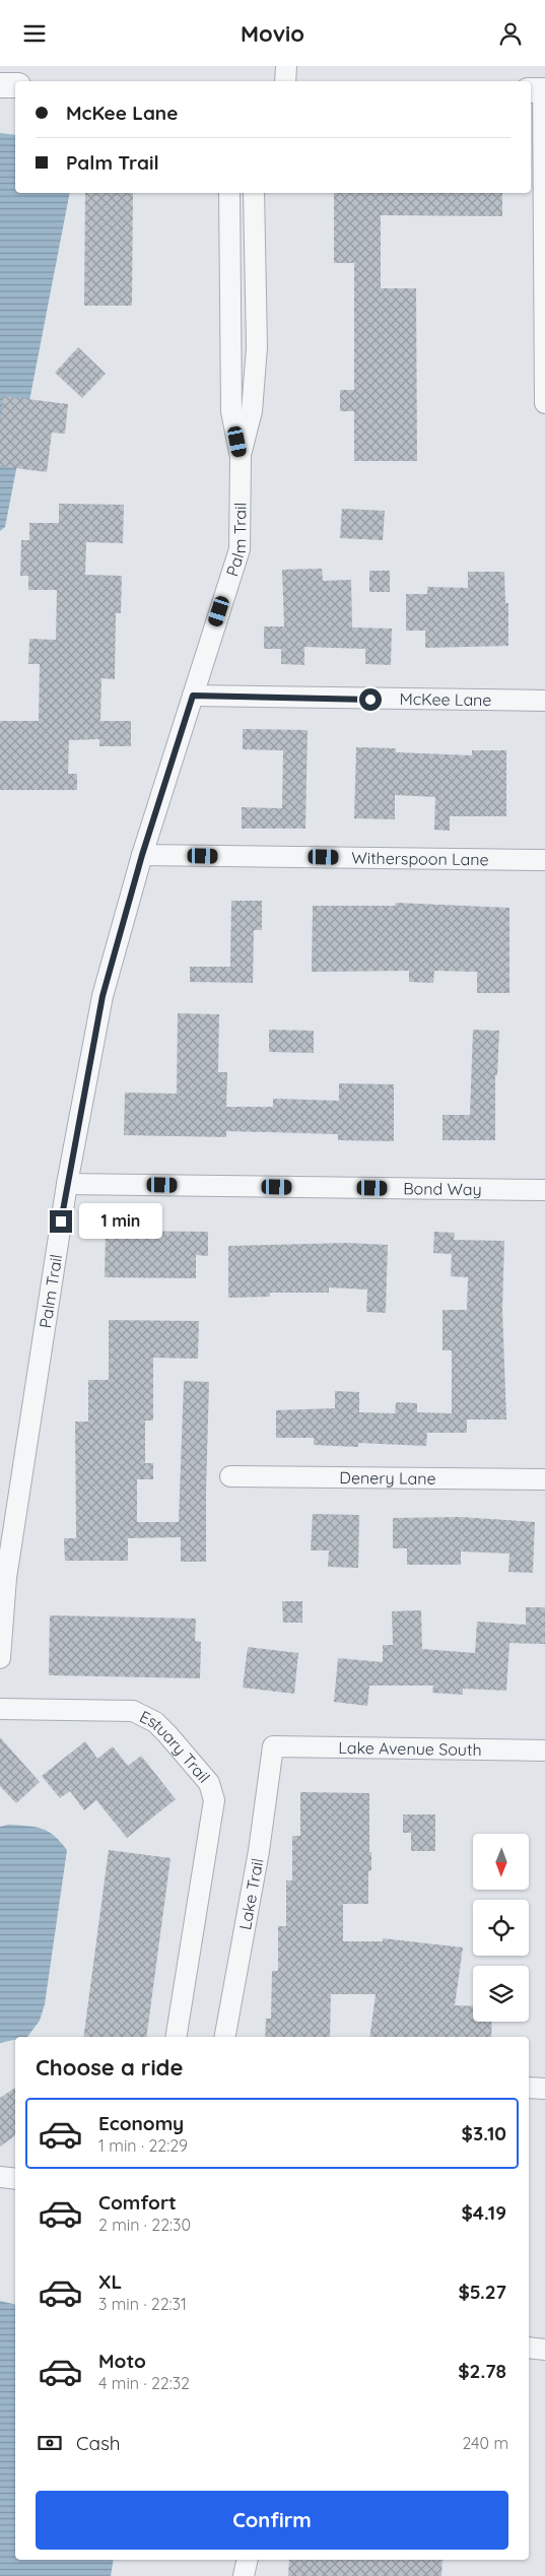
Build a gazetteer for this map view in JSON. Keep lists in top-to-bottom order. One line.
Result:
{"streets":{"street":["Palm Trail","McKee Lane","Witherspoon Lane","Bond Way","Denery Lane","Lake Avenue South","Estuary Trail","Lake Trail"]},"crossings":[["Palm Trail","McKee Lane"],["Palm Trail","Witherspoon Lane"],["Palm Trail","Bond Way"],["Lake Avenue South","Lake Trail"]],"north":"bottom","page":{"header":"Movio","banner":["McKee Lane","Palm Trail"],"bubble":"1 min","heading":"Choose a ride","list":[{"name":"Economy","note":"1 min · 22:29","value":"$3.10"},{"name":"Comfort","note":"2 min · 22:30","value":"$4.19"},{"name":"XL","note":"3 min · 22:31","value":"$5.27"},{"name":"Moto","note":"4 min · 22:32","value":"$2.78"}],"pay":["Cash","240 m"],"buttons":"Confirm"}}
